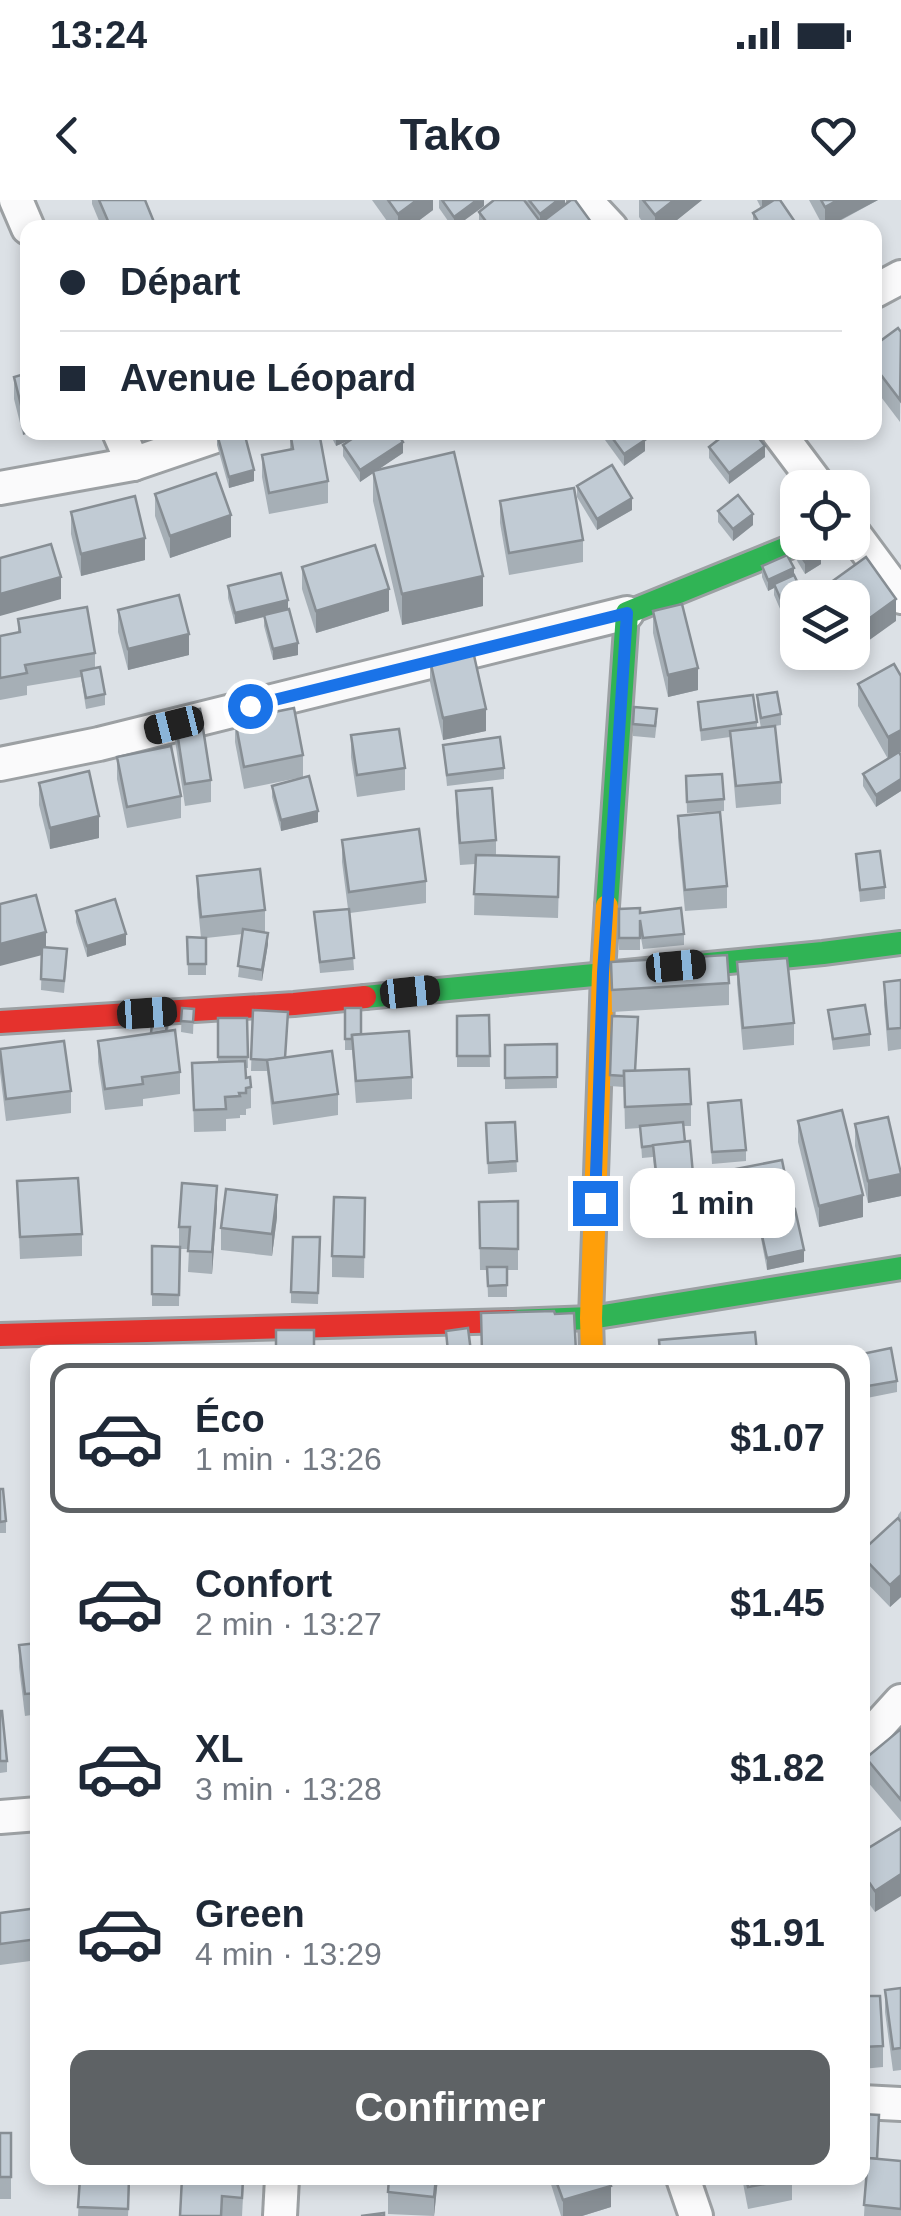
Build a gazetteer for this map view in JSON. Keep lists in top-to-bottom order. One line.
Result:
{"page":{"status":"13:24","header":"Tako","banner":["Départ","Avenue Léopard"],"bubble":"1 min","list":[{"name":"Éco","note":"1 min · 13:26","value":"$1.07"},{"name":"Confort","note":"2 min · 13:27","value":"$1.45"},{"name":"XL","note":"3 min · 13:28","value":"$1.82"},{"name":"Green","note":"4 min · 13:29","value":"$1.91"}],"buttons":"Confirmer"}}
